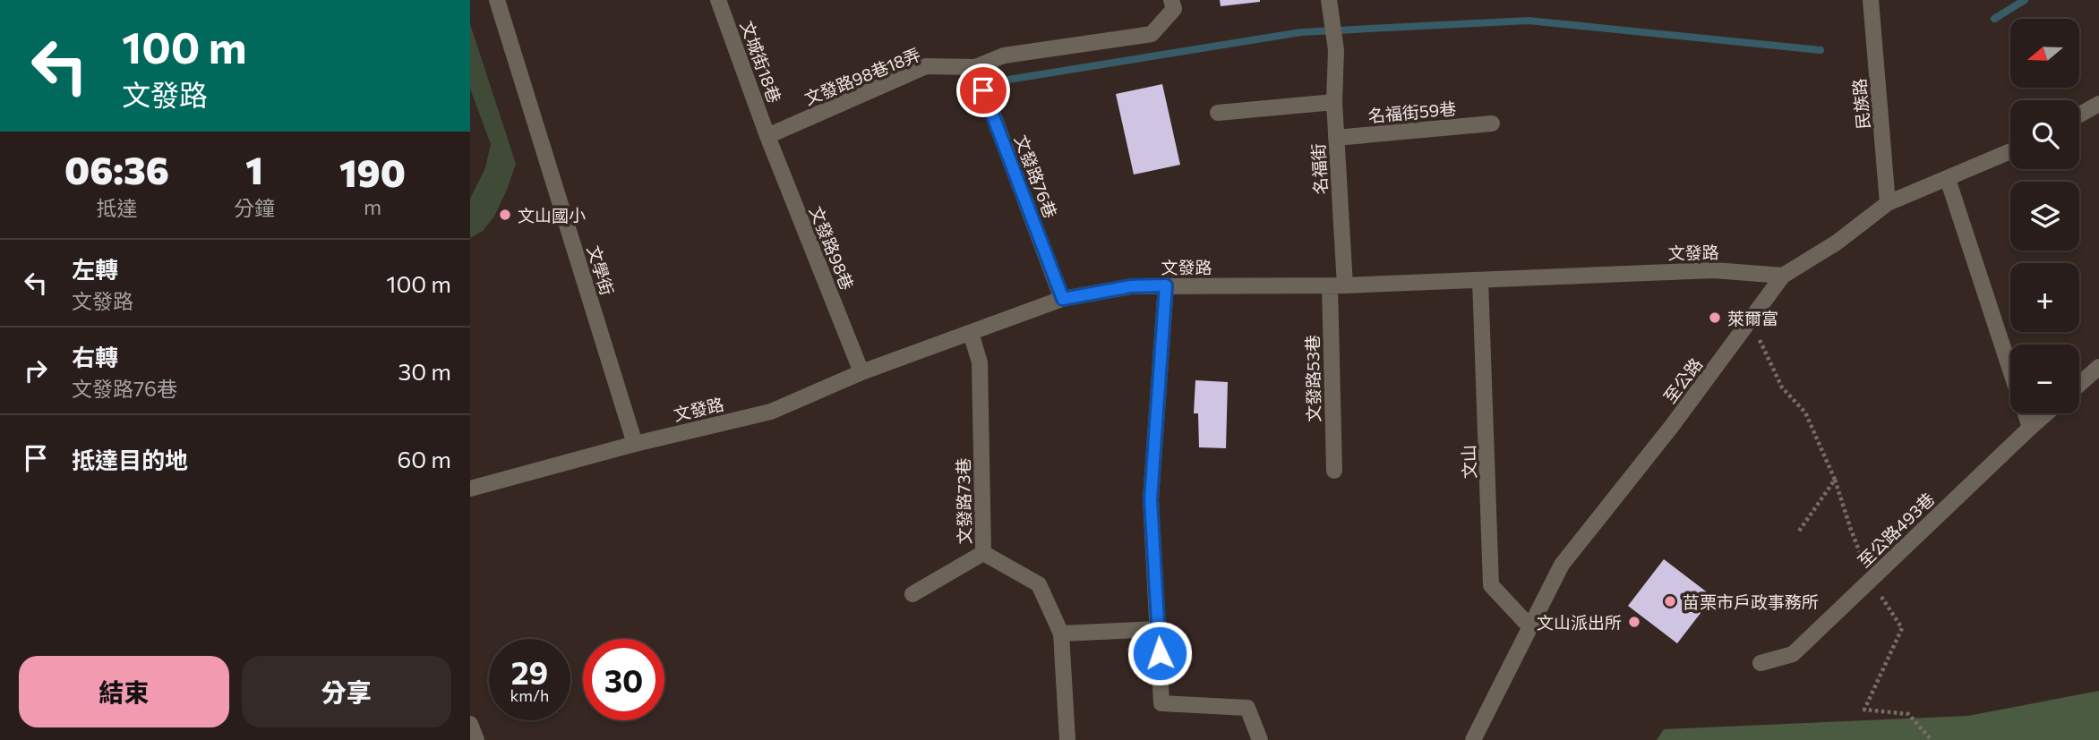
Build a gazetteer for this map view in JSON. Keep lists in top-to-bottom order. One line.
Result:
{"streets":{"street":["文城街18巷","文發路98巷18弄","民族路","名福街59巷","名福街","文發路76巷","文發路98巷","文發路","文學街","文發路53巷","至公路","文山","文發路73巷","至公路493巷"]},"crossings":[["文城街18巷","文發路98巷18弄"],["文城街18巷","文發路98巷"],["文發路98巷18弄","文發路76巷"],["文發路98巷18弄","文發路98巷"],["民族路","至公路"],["名福街59巷","名福街"],["名福街","文發路"],["名福街","文發路53巷"],["文發路76巷","文發路"],["文發路98巷","文發路"],["文發路","文學街"],["文發路","文發路53巷"],["文發路","至公路"],["文發路","文山"],["文發路","文發路73巷"],["至公路","文山"]],"places":["文山國小","萊爾富","苗栗市戶政事務所","文山派出所"],"north":"left","page":{"turn":["100 m","文發路"],"map_buttons":["+","−"],"eta":["06:36","抵達","1","分鐘","190","m"],"list":[{"name":"左轉","note":"文發路","value":"100 m"},{"name":"右轉","note":"文發路76巷","value":"30 m"},{"name":"抵達目的地","value":"60 m"}],"speed":"29 km/h","limit":"30","buttons":["結束","分享"]}}
